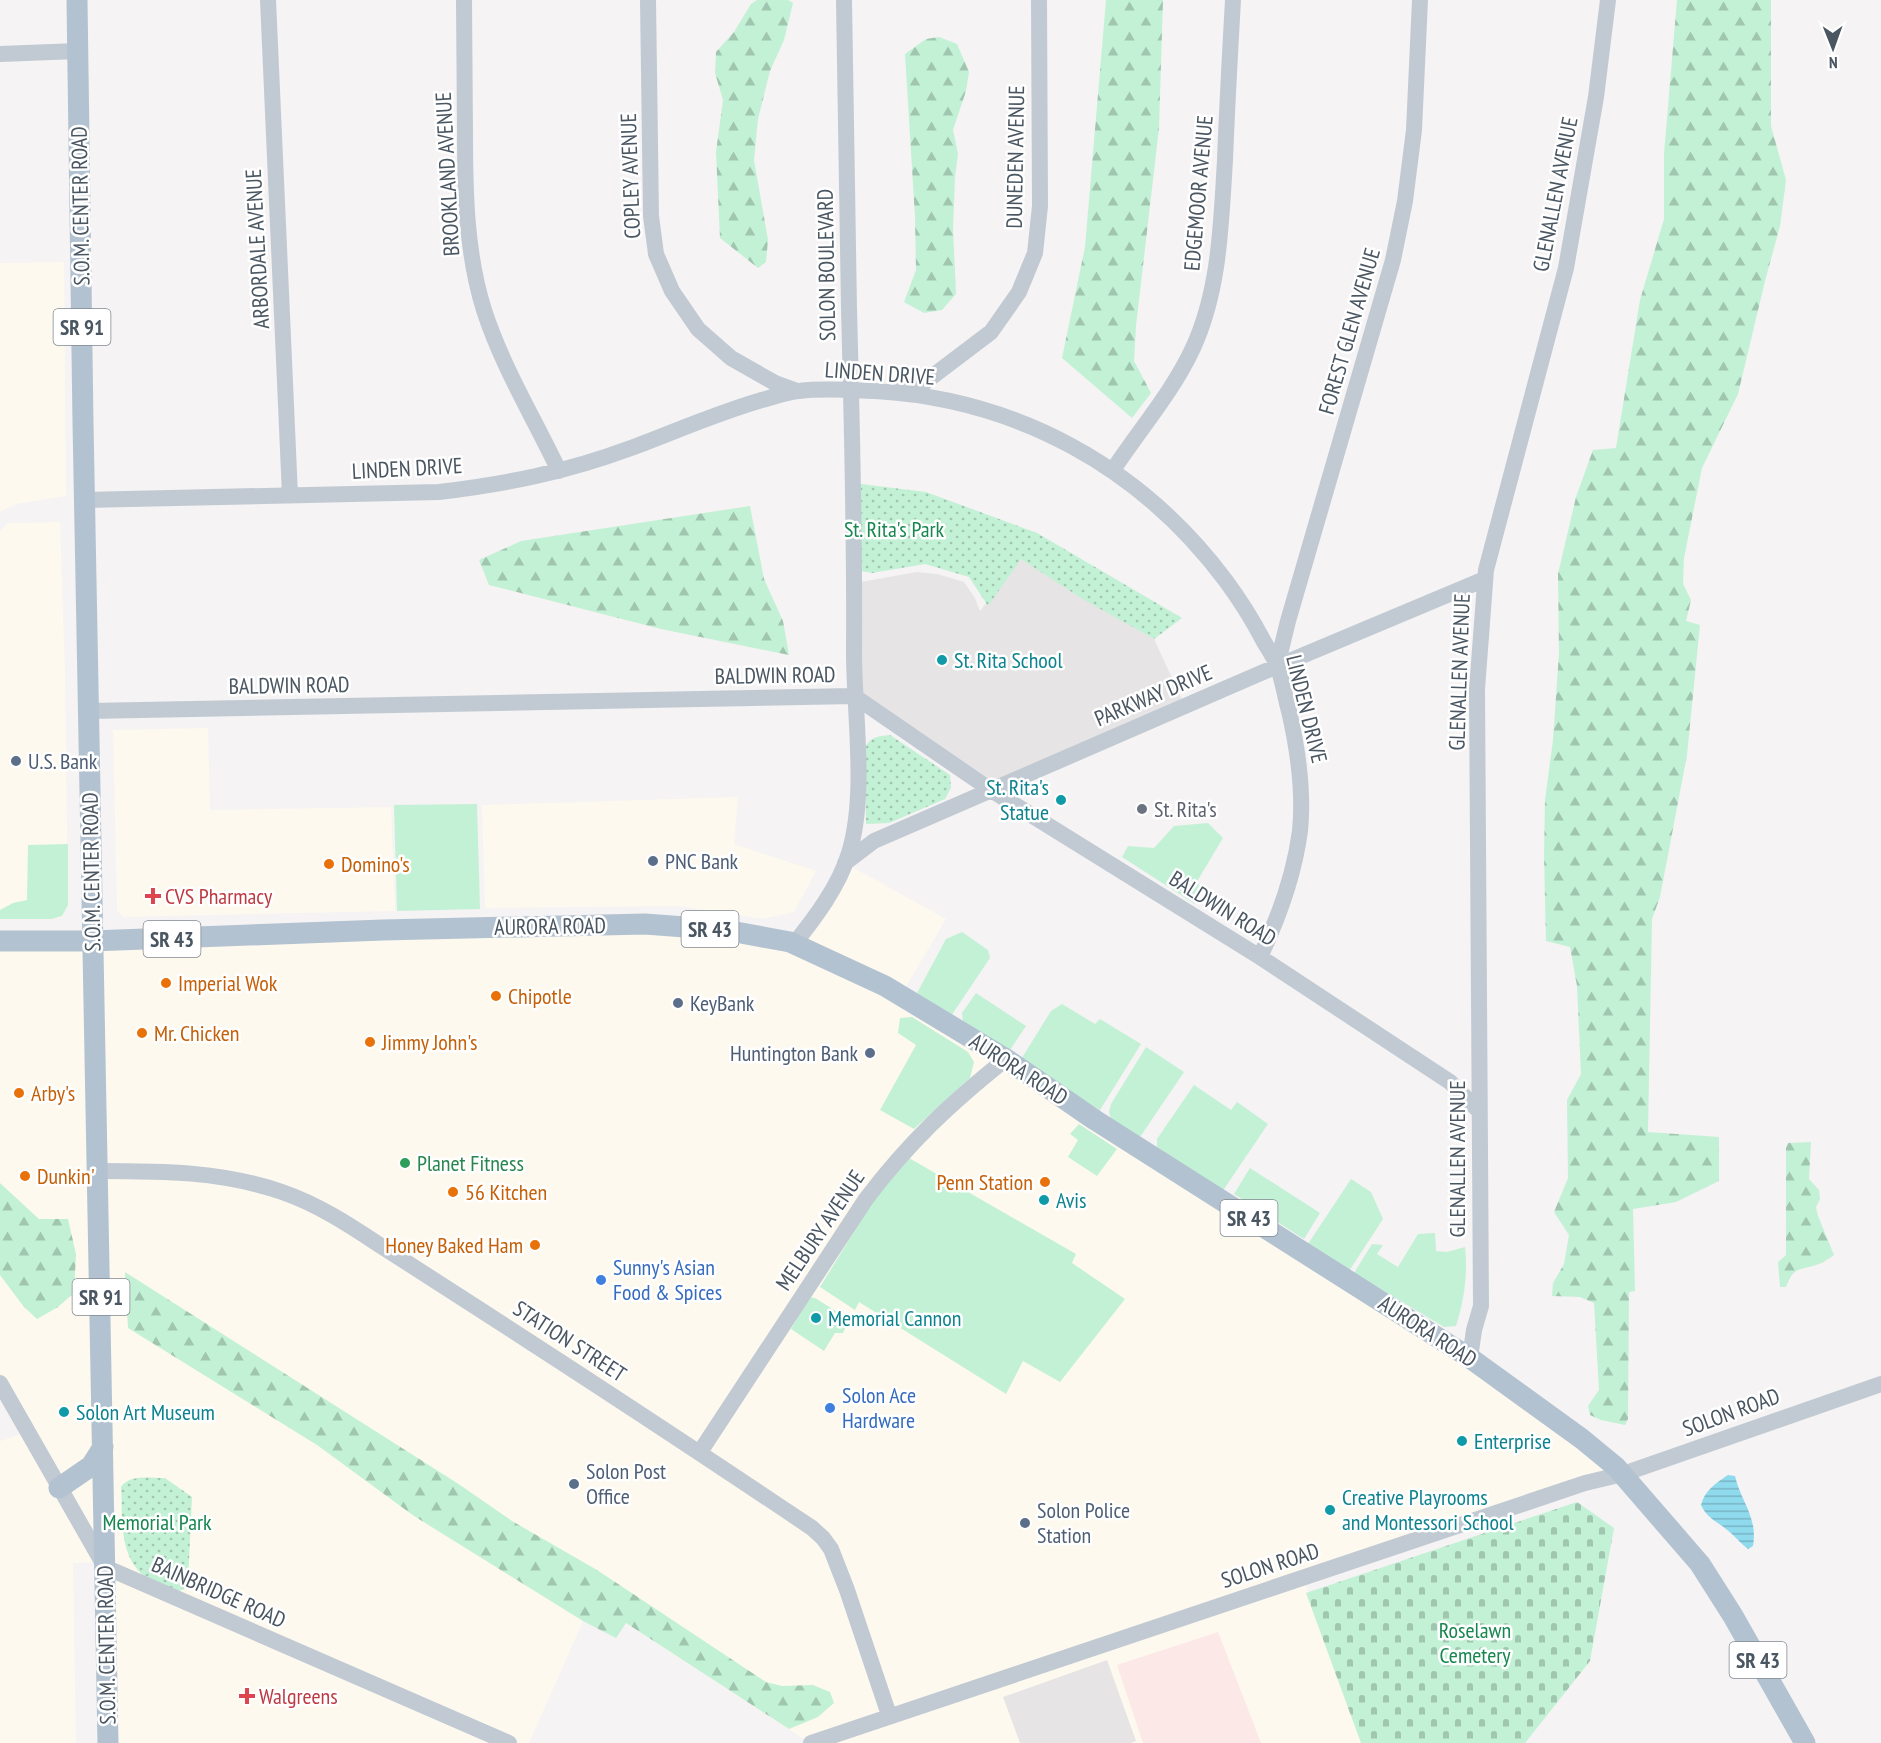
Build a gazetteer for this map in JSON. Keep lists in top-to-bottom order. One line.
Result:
{"streets":{"main road":["S.O.M. CENTER ROAD","SR 91","AURORA ROAD","SR 43"],"street":["DUNEDEN AVENUE","BROOKLAND AVENUE","COPLEY AVENUE","EDGEMOOR AVENUE","GLENALLEN AVENUE","ARBORDALE AVENUE","SOLON BOULEVARD","FOREST GLEN AVENUE","LINDEN DRIVE","BALDWIN ROAD","PARKWAY DRIVE","MELBURY AVENUE","STATION STREET","SOLON ROAD","BAINBRIDGE ROAD"]},"crossings":[["DUNEDEN AVENUE","LINDEN DRIVE"],["BROOKLAND AVENUE","LINDEN DRIVE"],["COPLEY AVENUE","LINDEN DRIVE"],["EDGEMOOR AVENUE","LINDEN DRIVE"],["GLENALLEN AVENUE","BALDWIN ROAD"],["GLENALLEN AVENUE","PARKWAY DRIVE"],["GLENALLEN AVENUE","AURORA ROAD"],["S.O.M. CENTER ROAD","LINDEN DRIVE"],["S.O.M. CENTER ROAD","BALDWIN ROAD"],["S.O.M. CENTER ROAD","AURORA ROAD"],["S.O.M. CENTER ROAD","STATION STREET"],["S.O.M. CENTER ROAD","BAINBRIDGE ROAD"],["ARBORDALE AVENUE","LINDEN DRIVE"],["SOLON BOULEVARD","LINDEN DRIVE"],["SOLON BOULEVARD","BALDWIN ROAD"],["SOLON BOULEVARD","PARKWAY DRIVE"],["SOLON BOULEVARD","AURORA ROAD"],["FOREST GLEN AVENUE","LINDEN DRIVE"],["FOREST GLEN AVENUE","PARKWAY DRIVE"],["LINDEN DRIVE","BALDWIN ROAD"],["LINDEN DRIVE","PARKWAY DRIVE"],["BALDWIN ROAD","PARKWAY DRIVE"],["AURORA ROAD","MELBURY AVENUE"],["AURORA ROAD","SOLON ROAD"],["MELBURY AVENUE","STATION STREET"],["STATION STREET","SOLON ROAD"]],"parks":["St. Rita's Park","Memorial Park","Roselawn Cemetery"],"places":{"other":["St. Rita School","U.S. Bank","St. Rita's Statue","St. Rita's","PNC Bank","Domino's","Imperial Wok","Chipotle","KeyBank","Mr. Chicken","Jimmy John's","Huntington Bank","Arby's","Planet Fitness","Dunkin'","Penn Station","56 Kitchen","Avis","Honey Baked Ham","Sunny's Asian Food & Spices","Memorial Cannon","Solon Ace Hardware","Solon Art Museum","Enterprise","Solon Post Office","Creative Playrooms and Montessori School","Solon Police Station"],"health":["CVS Pharmacy","Walgreens"]},"north":"bottom"}
